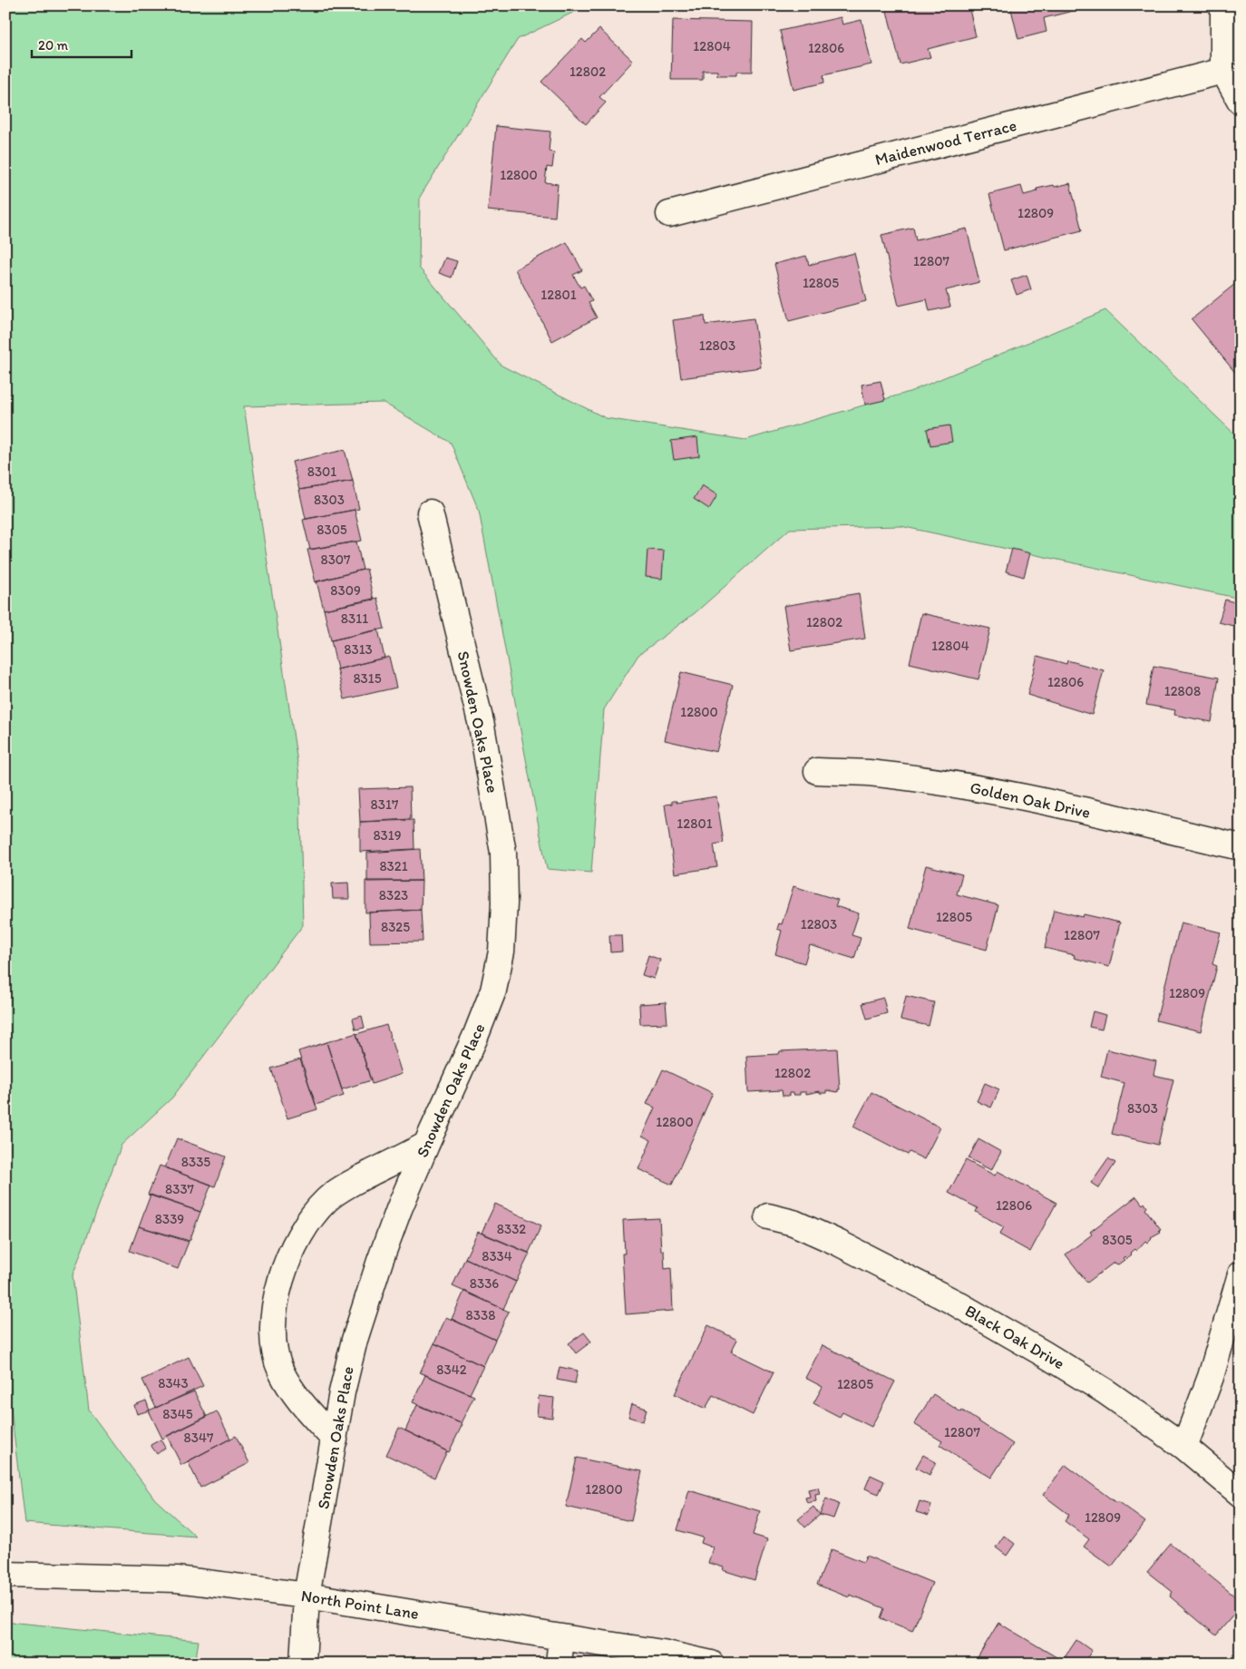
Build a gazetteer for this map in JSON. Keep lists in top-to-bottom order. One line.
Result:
{"streets":{"street":["Maidenwood Terrace","Snowden Oaks Place","Golden Oak Drive","Black Oak Drive","North Point Lane"]},"crossings":[["Snowden Oaks Place","North Point Lane"]],"house_numbers":["12804","12806","12802","12800","12809","12807","12805","12801","12803","8301","8303","8305","8307","8309","8311","12802","12804","8313","8315","12806","12808","12800","8317","12801","8319","8321","8323","12805","12803","8325","12807","12809","12802","8303","12800","8335","8337","12806","8339","8332","8305","8334","8336","8338","8342","8343","12805","8345","12807","8347","12800","12809"],"scale_bar":"20 m"}
